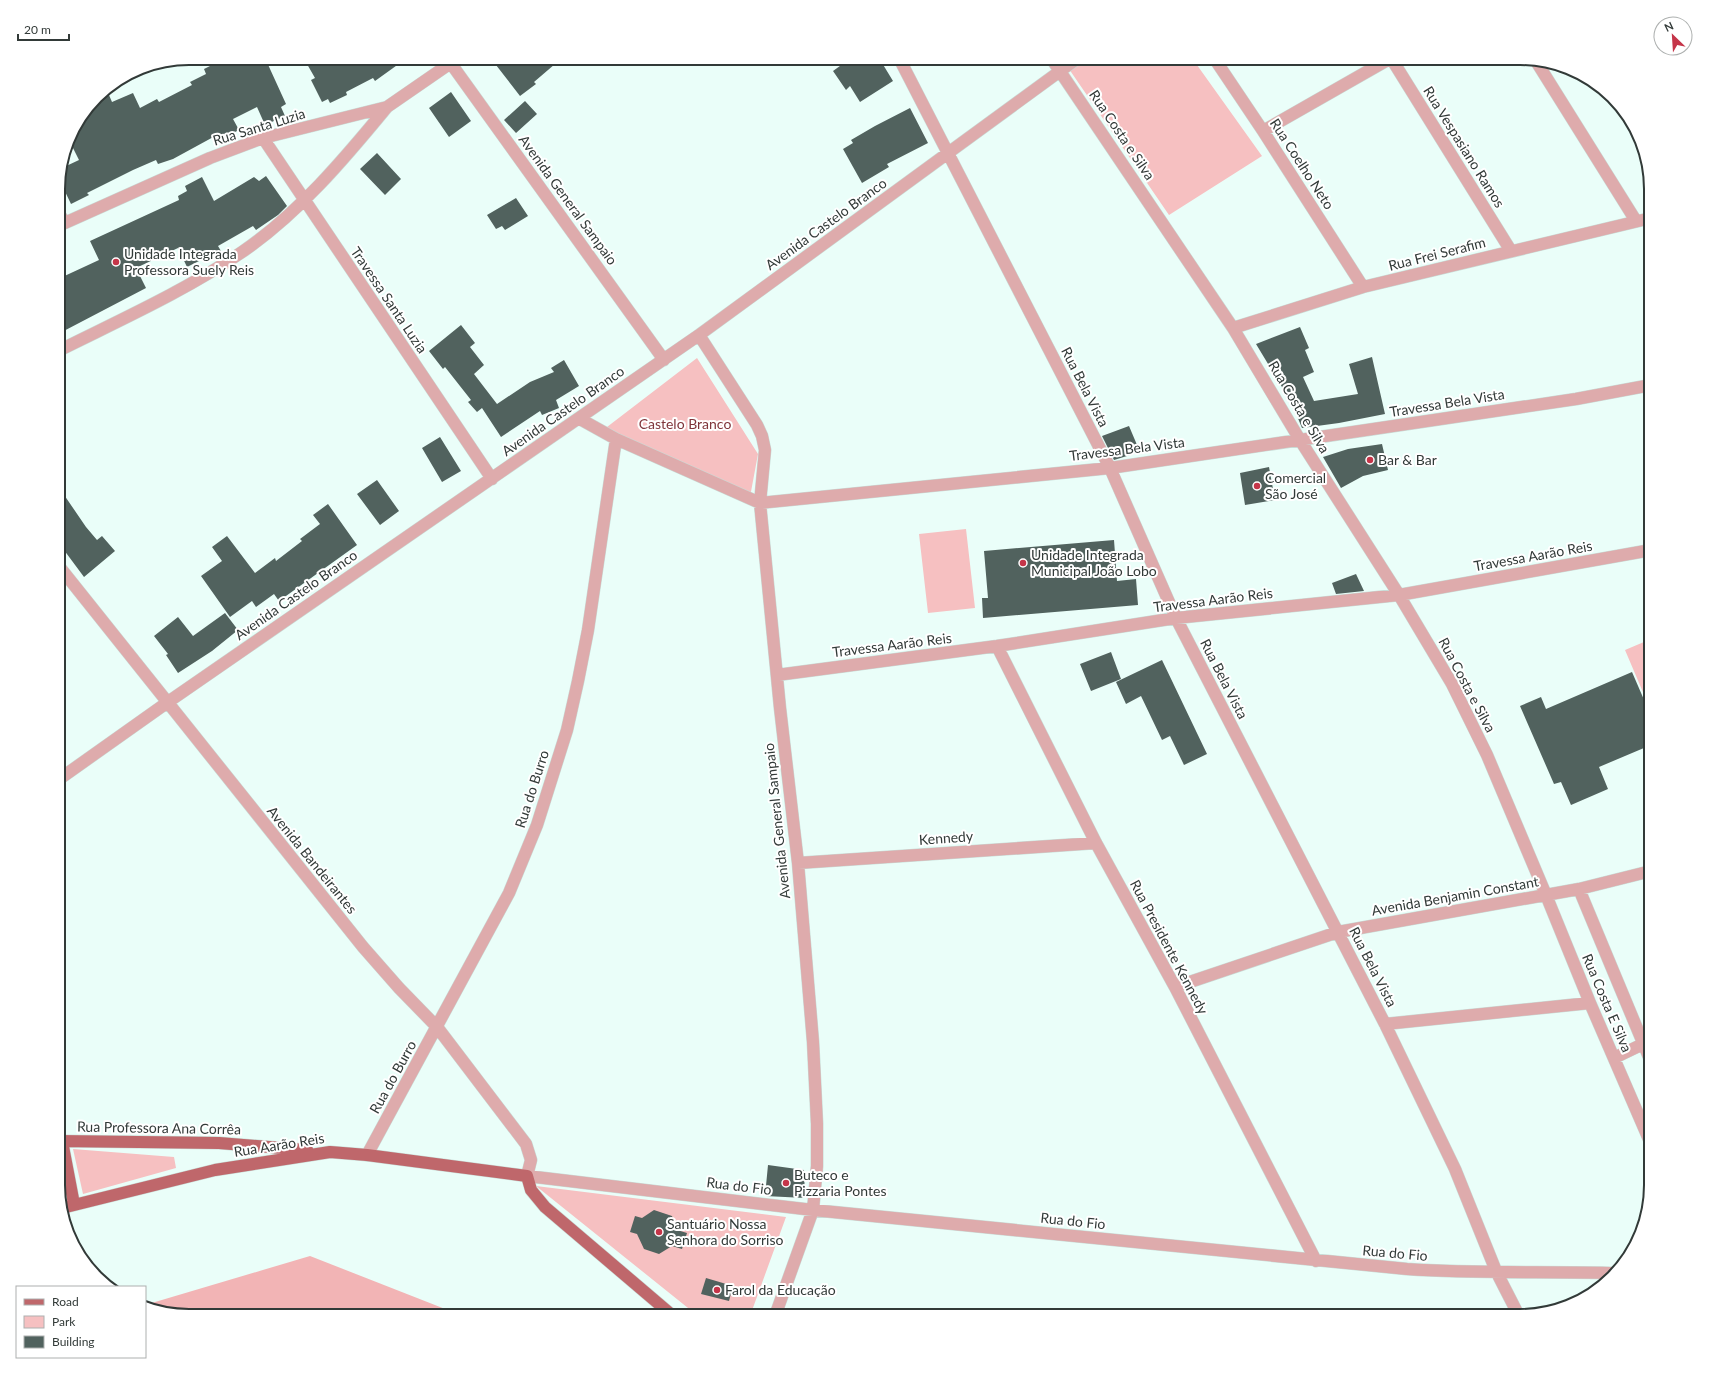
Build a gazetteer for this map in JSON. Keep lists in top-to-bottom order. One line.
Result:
{"streets":{"main road":["Rua Professora Ana Corrêa","Rua Aarão Reis"],"street":["Rua Santa Luzia","Rua Costa e Silva","Rua Vespasiano Ramos","Rua Coelho Neto","Avenida General Sampaio","Avenida Castelo Branco","Rua Frei Serafim","Travessa Santa Luzia","Rua Bela Vista","Travessa Bela Vista","Travessa Aarão Reis","Rua do Burro","Kennedy","Avenida Bandeirantes","Avenida Benjamin Constant","Rua Presidente Kennedy","Rua Costa E Silva","Rua do Fio"]},"crossings":[["Rua Santa Luzia","Travessa Santa Luzia"],["Rua Costa e Silva","Avenida Castelo Branco"],["Rua Costa e Silva","Rua Frei Serafim"],["Rua Costa e Silva","Travessa Bela Vista"],["Rua Costa e Silva","Travessa Aarão Reis"],["Rua Costa e Silva","Avenida Benjamin Constant"],["Rua Costa e Silva","Rua Costa E Silva"],["Rua Vespasiano Ramos","Rua Frei Serafim"],["Rua Coelho Neto","Rua Frei Serafim"],["Avenida General Sampaio","Avenida Castelo Branco"],["Avenida General Sampaio","Travessa Bela Vista"],["Avenida General Sampaio","Travessa Aarão Reis"],["Avenida General Sampaio","Kennedy"],["Avenida General Sampaio","Rua do Fio"],["Avenida Castelo Branco","Travessa Santa Luzia"],["Avenida Castelo Branco","Rua Bela Vista"],["Avenida Castelo Branco","Avenida Bandeirantes"],["Rua Bela Vista","Travessa Bela Vista"],["Rua Bela Vista","Travessa Aarão Reis"],["Rua Bela Vista","Avenida Benjamin Constant"],["Rua Bela Vista","Rua do Fio"],["Travessa Bela Vista","Rua do Burro"],["Travessa Aarão Reis","Rua Presidente Kennedy"],["Rua do Burro","Avenida Bandeirantes"],["Rua do Burro","Rua Aarão Reis"],["Kennedy","Rua Presidente Kennedy"],["Avenida Bandeirantes","Rua Aarão Reis"],["Avenida Bandeirantes","Rua do Fio"],["Avenida Benjamin Constant","Rua Presidente Kennedy"],["Avenida Benjamin Constant","Rua Costa E Silva"],["Rua Presidente Kennedy","Rua do Fio"],["Rua Professora Ana Corrêa","Rua Aarão Reis"],["Rua Aarão Reis","Rua do Fio"]],"parks":["Castelo Branco"],"places":["Unidade Integrada Professora Suely Reis","Bar & Bar","Comercial São José","Unidade Integrada Municipal João Lobo","Buteco e Pizzaria Pontes","Santuário Nossa Senhora do Sorriso","Farol da Educação"],"legend":["Road","Park","Building"],"scale_bar":"20 m","north":"top left"}
